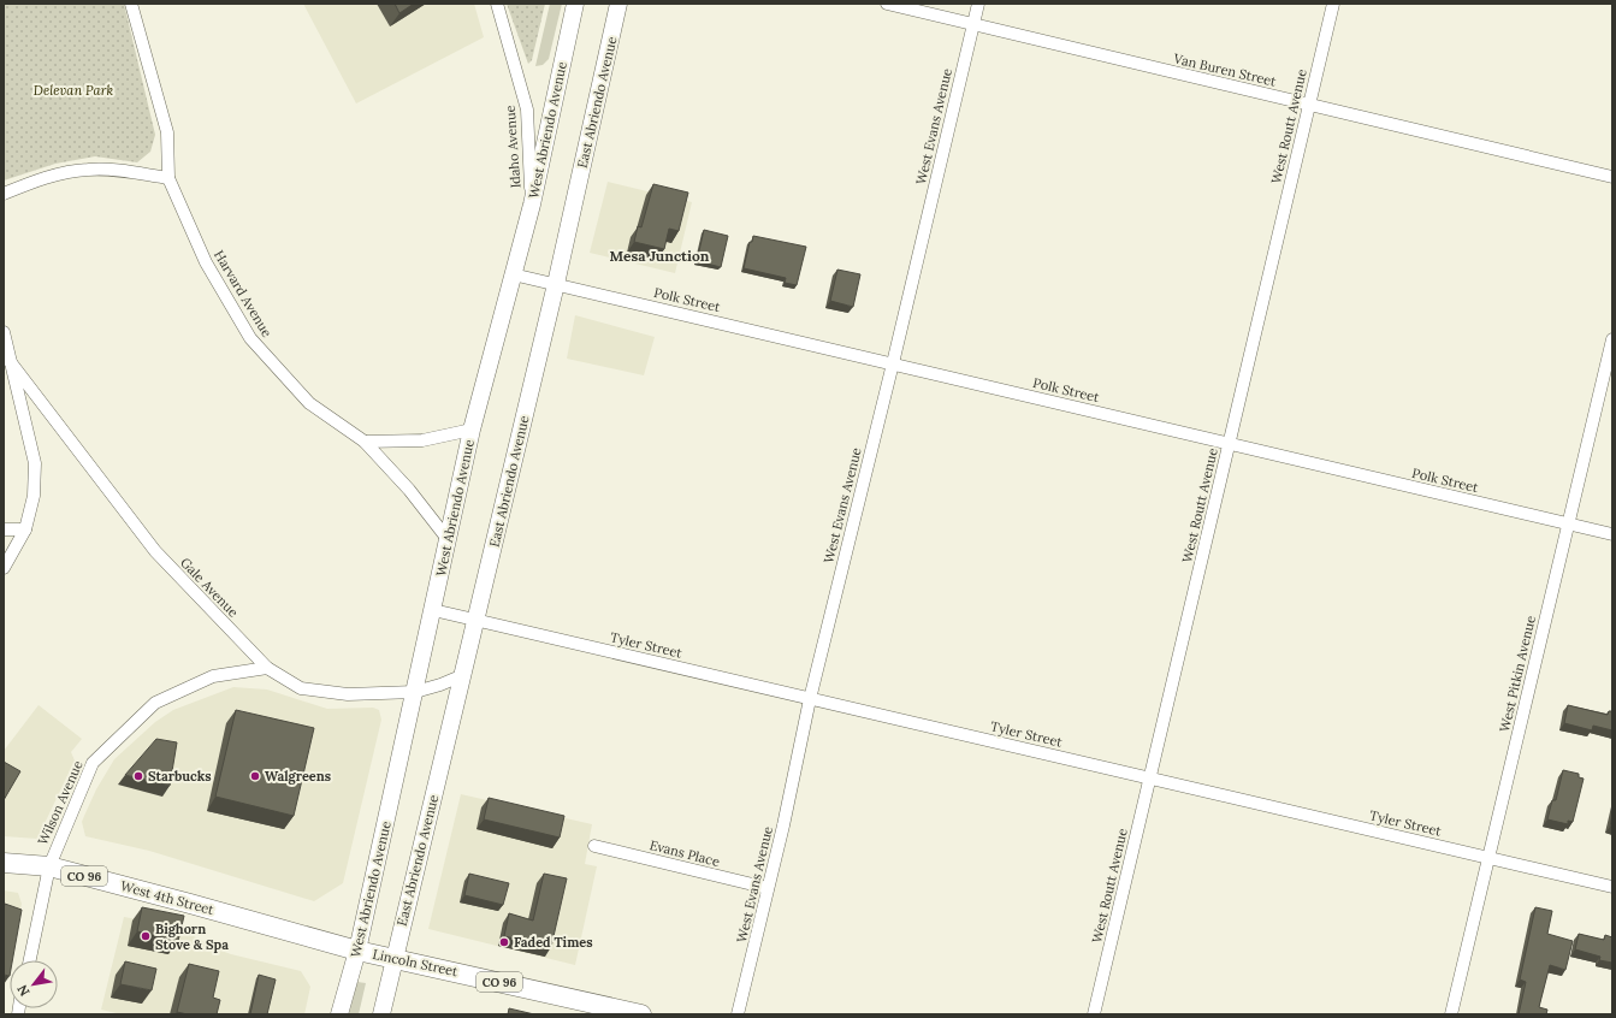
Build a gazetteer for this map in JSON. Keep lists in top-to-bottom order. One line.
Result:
{"streets":{"main road":["East Abriendo Avenue","West Abriendo Avenue","CO 96","West 4th Street","Lincoln Street"],"street":["Van Buren Street","West Evans Avenue","West Routt Avenue","Idaho Avenue","Harvard Avenue","Polk Street","Gale Avenue","Tyler Street","West Pitkin Avenue","Wilson Avenue","Evans Place"]},"crossings":[["Van Buren Street","West Evans Avenue"],["Van Buren Street","West Routt Avenue"],["East Abriendo Avenue","Polk Street"],["East Abriendo Avenue","Gale Avenue"],["East Abriendo Avenue","Tyler Street"],["East Abriendo Avenue","Lincoln Street"],["West Evans Avenue","Polk Street"],["West Evans Avenue","Tyler Street"],["West Evans Avenue","Evans Place"],["West Routt Avenue","Polk Street"],["West Routt Avenue","Tyler Street"],["West Abriendo Avenue","Idaho Avenue"],["West Abriendo Avenue","Harvard Avenue"],["West Abriendo Avenue","Polk Street"],["West Abriendo Avenue","Gale Avenue"],["West Abriendo Avenue","Tyler Street"],["West Abriendo Avenue","West 4th Street"],["West Abriendo Avenue","Lincoln Street"],["Polk Street","West Pitkin Avenue"],["Gale Avenue","Wilson Avenue"],["Tyler Street","West Pitkin Avenue"],["Wilson Avenue","West 4th Street"],["West 4th Street","Lincoln Street"]],"districts":["Mesa Junction"],"parks":["Delevan Park"],"places":["Starbucks","Walgreens","Bighorn Stove & Spa","Faded Times"],"north":"bottom left"}
